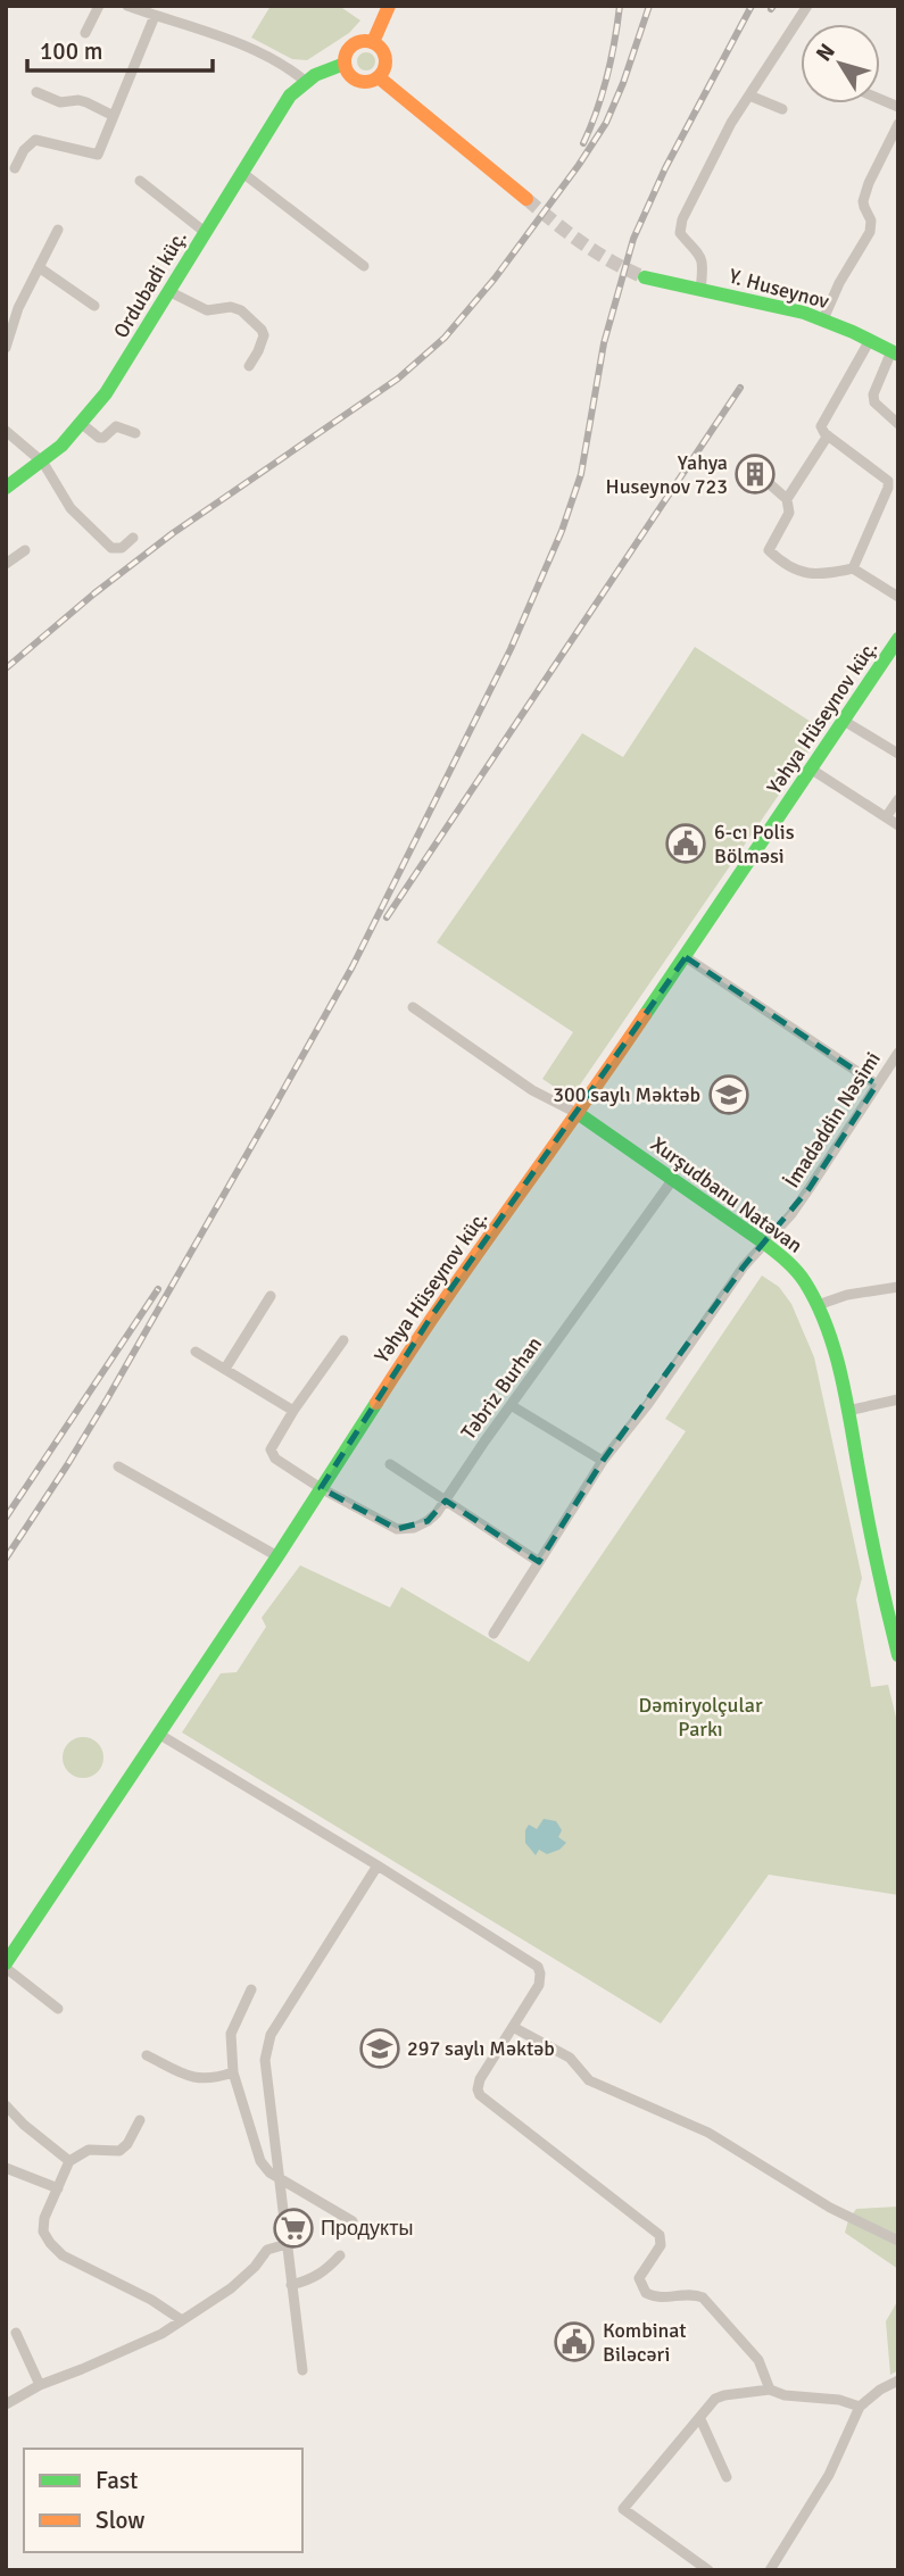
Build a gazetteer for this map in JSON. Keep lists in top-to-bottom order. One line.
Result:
{"streets":{"main road":["Ordubadi küç.","Y. Huseynov","Yəhya Hüseynov küç.","Xurşudbanu Natəvan"],"street":["İmadəddin Nəsimi","Təbriz Burhan"]},"crossings":[["Yəhya Hüseynov küç.","Xurşudbanu Natəvan"],["Yəhya Hüseynov küç.","Təbriz Burhan"],["İmadəddin Nəsimi","Xurşudbanu Natəvan"],["Xurşudbanu Natəvan","Təbriz Burhan"]],"parks":["Dəmiryolçular Parkı"],"places":{"building":["Yahya Huseynov 723"],"public building":["6-cı Polis Bölməsi","Kombinat Biləcəri"],"school or university":["300 saylı Məktəb","297 saylı Məktəb"],"supermarket":["Продукты"]},"legend":["Fast","Slow"],"scale_bar":"100 m","north":"top left"}
